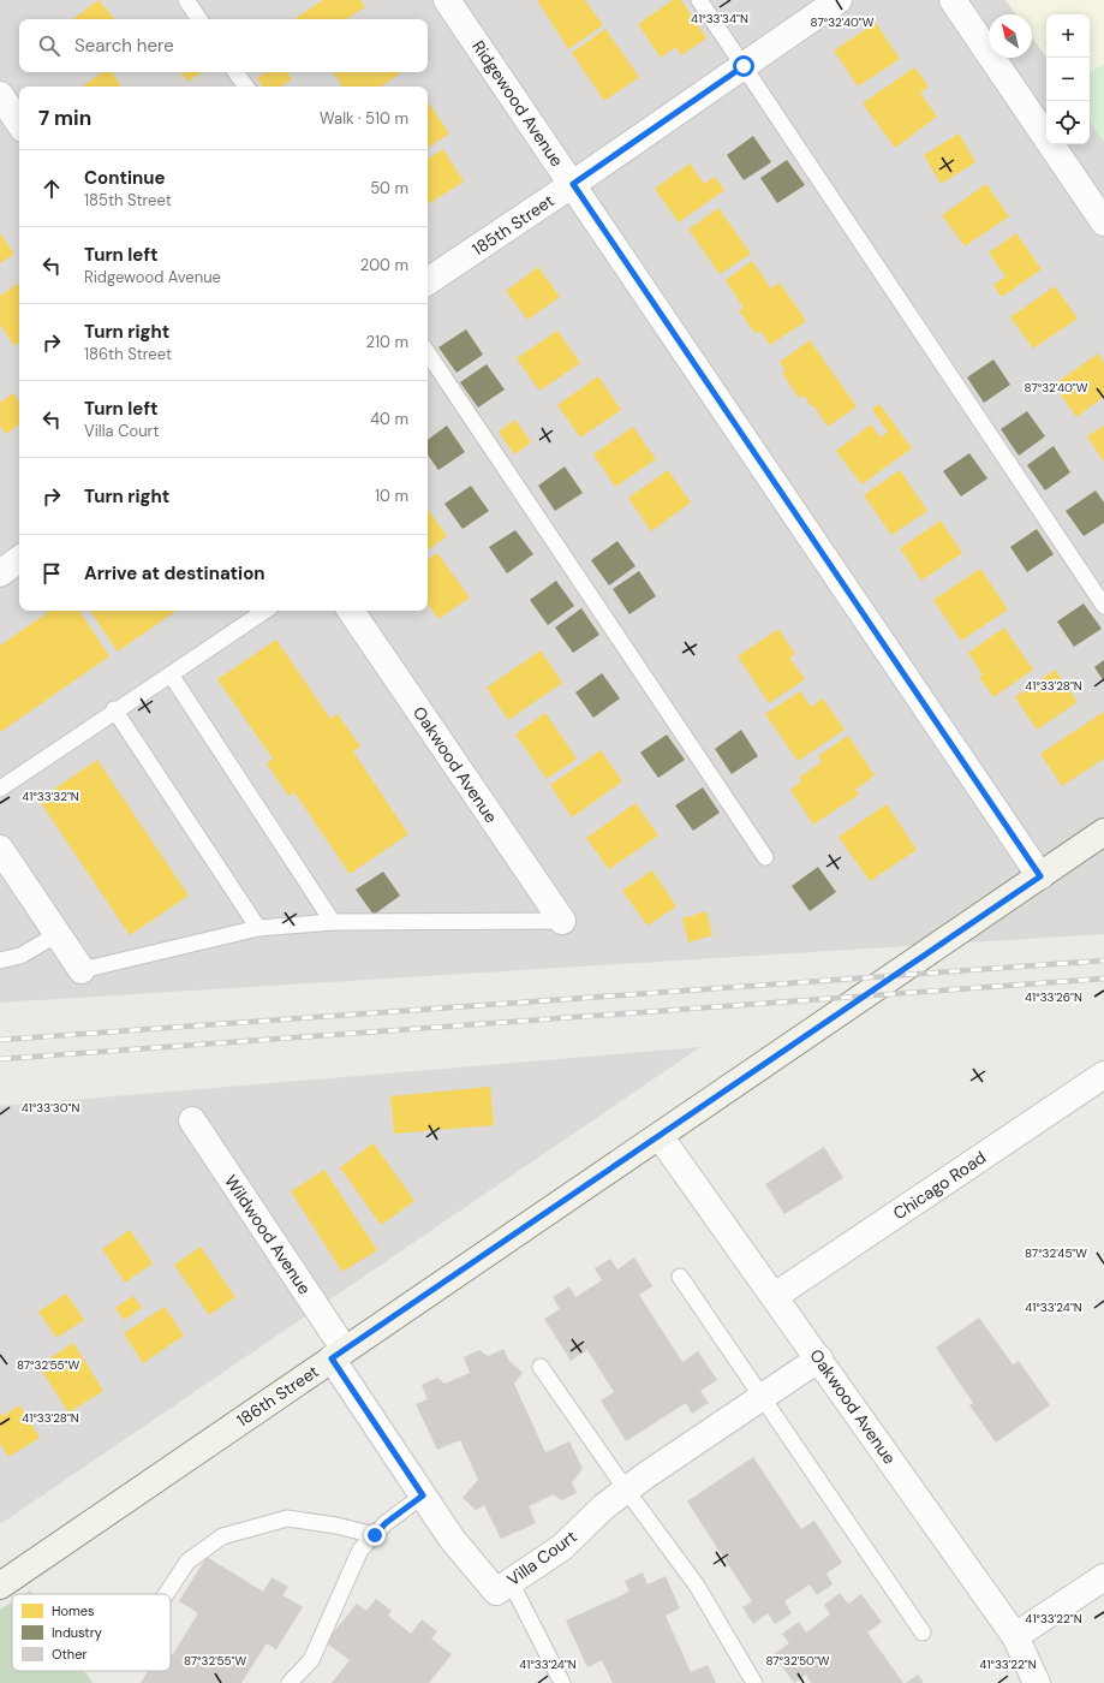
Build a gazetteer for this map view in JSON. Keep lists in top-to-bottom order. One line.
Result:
{"streets":{"street":["Ridgewood Avenue","185th Street","Oakwood Avenue","Chicago Road","Wildwood Avenue","186th Street","Villa Court"]},"crossings":[["Ridgewood Avenue","185th Street"],["Ridgewood Avenue","186th Street"],["Oakwood Avenue","Chicago Road"],["Oakwood Avenue","186th Street"],["Oakwood Avenue","Villa Court"],["Wildwood Avenue","186th Street"],["Wildwood Avenue","Villa Court"],["186th Street","Villa Court"]],"legend":["Homes","Industry","Other"],"north":"top left","page":{"map_buttons":["+","−"],"search":"Search here","heading":["7 min","Walk · 510 m"],"list":[["Continue","185th Street","50 m"],["Turn left","Ridgewood Avenue","200 m"],["Turn right","186th Street","210 m"],["Turn left","Villa Court","40 m"],["Turn right","10 m"],"Arrive at destination"]},"coordinates":["41°33'34\"N","87°32'40\"W","41°33'28\"N","41°33'32\"N","41°33'26\"N","41°33'30\"N","87°32'45\"W","41°33'24\"N","87°32'55\"W","41°33'22\"N","87°32'50\"W"]}
